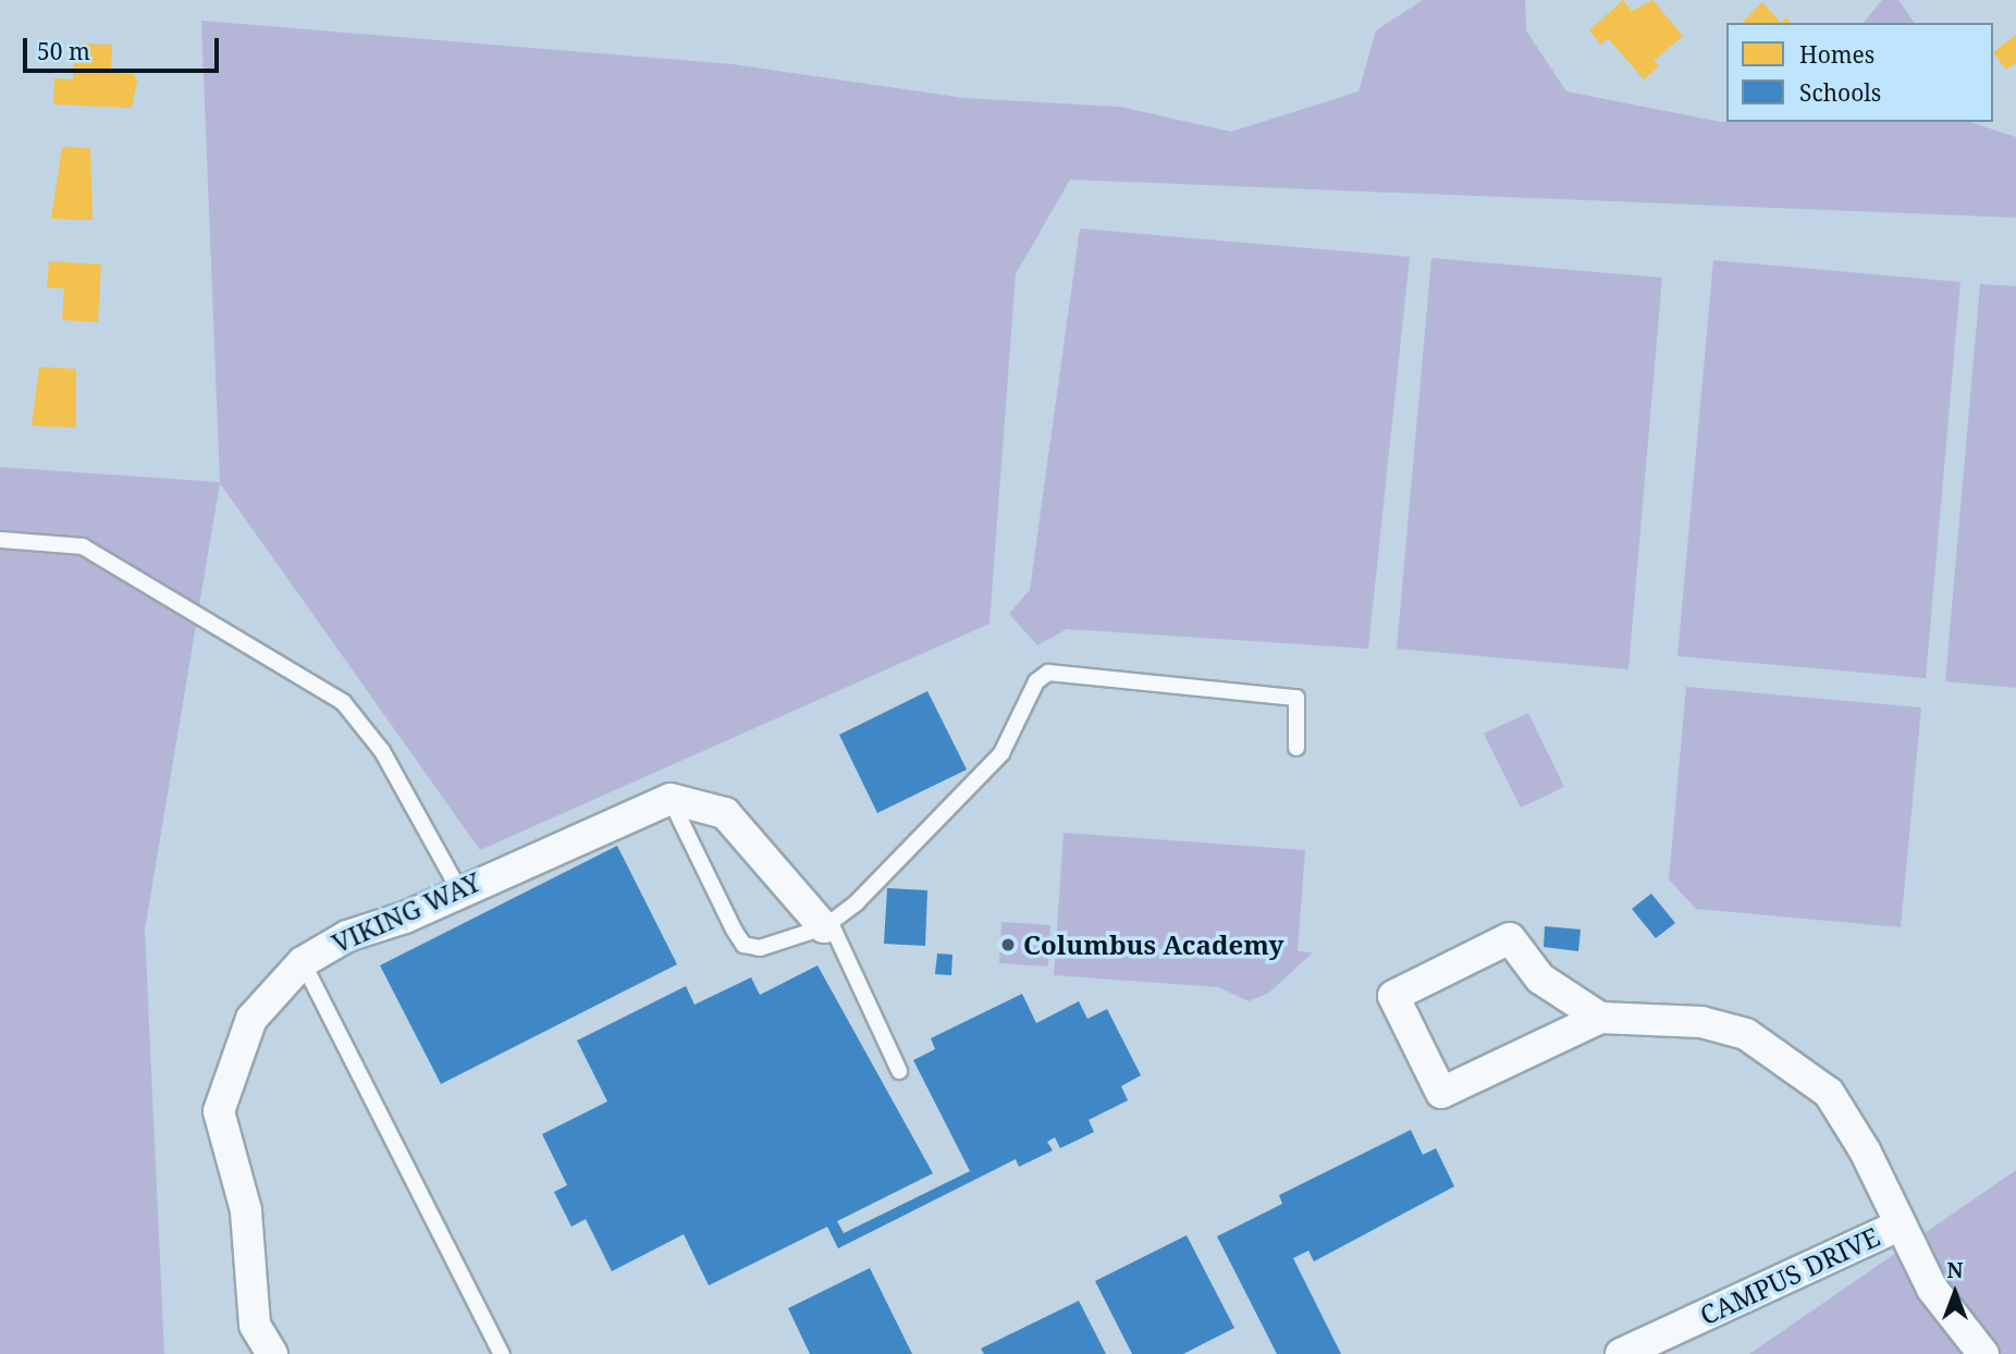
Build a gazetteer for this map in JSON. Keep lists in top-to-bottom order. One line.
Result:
{"streets":{"street":["VIKING WAY","CAMPUS DRIVE"]},"places":["Columbus Academy"],"legend":["Homes","Schools"],"scale_bar":"50 m","north":"top"}
